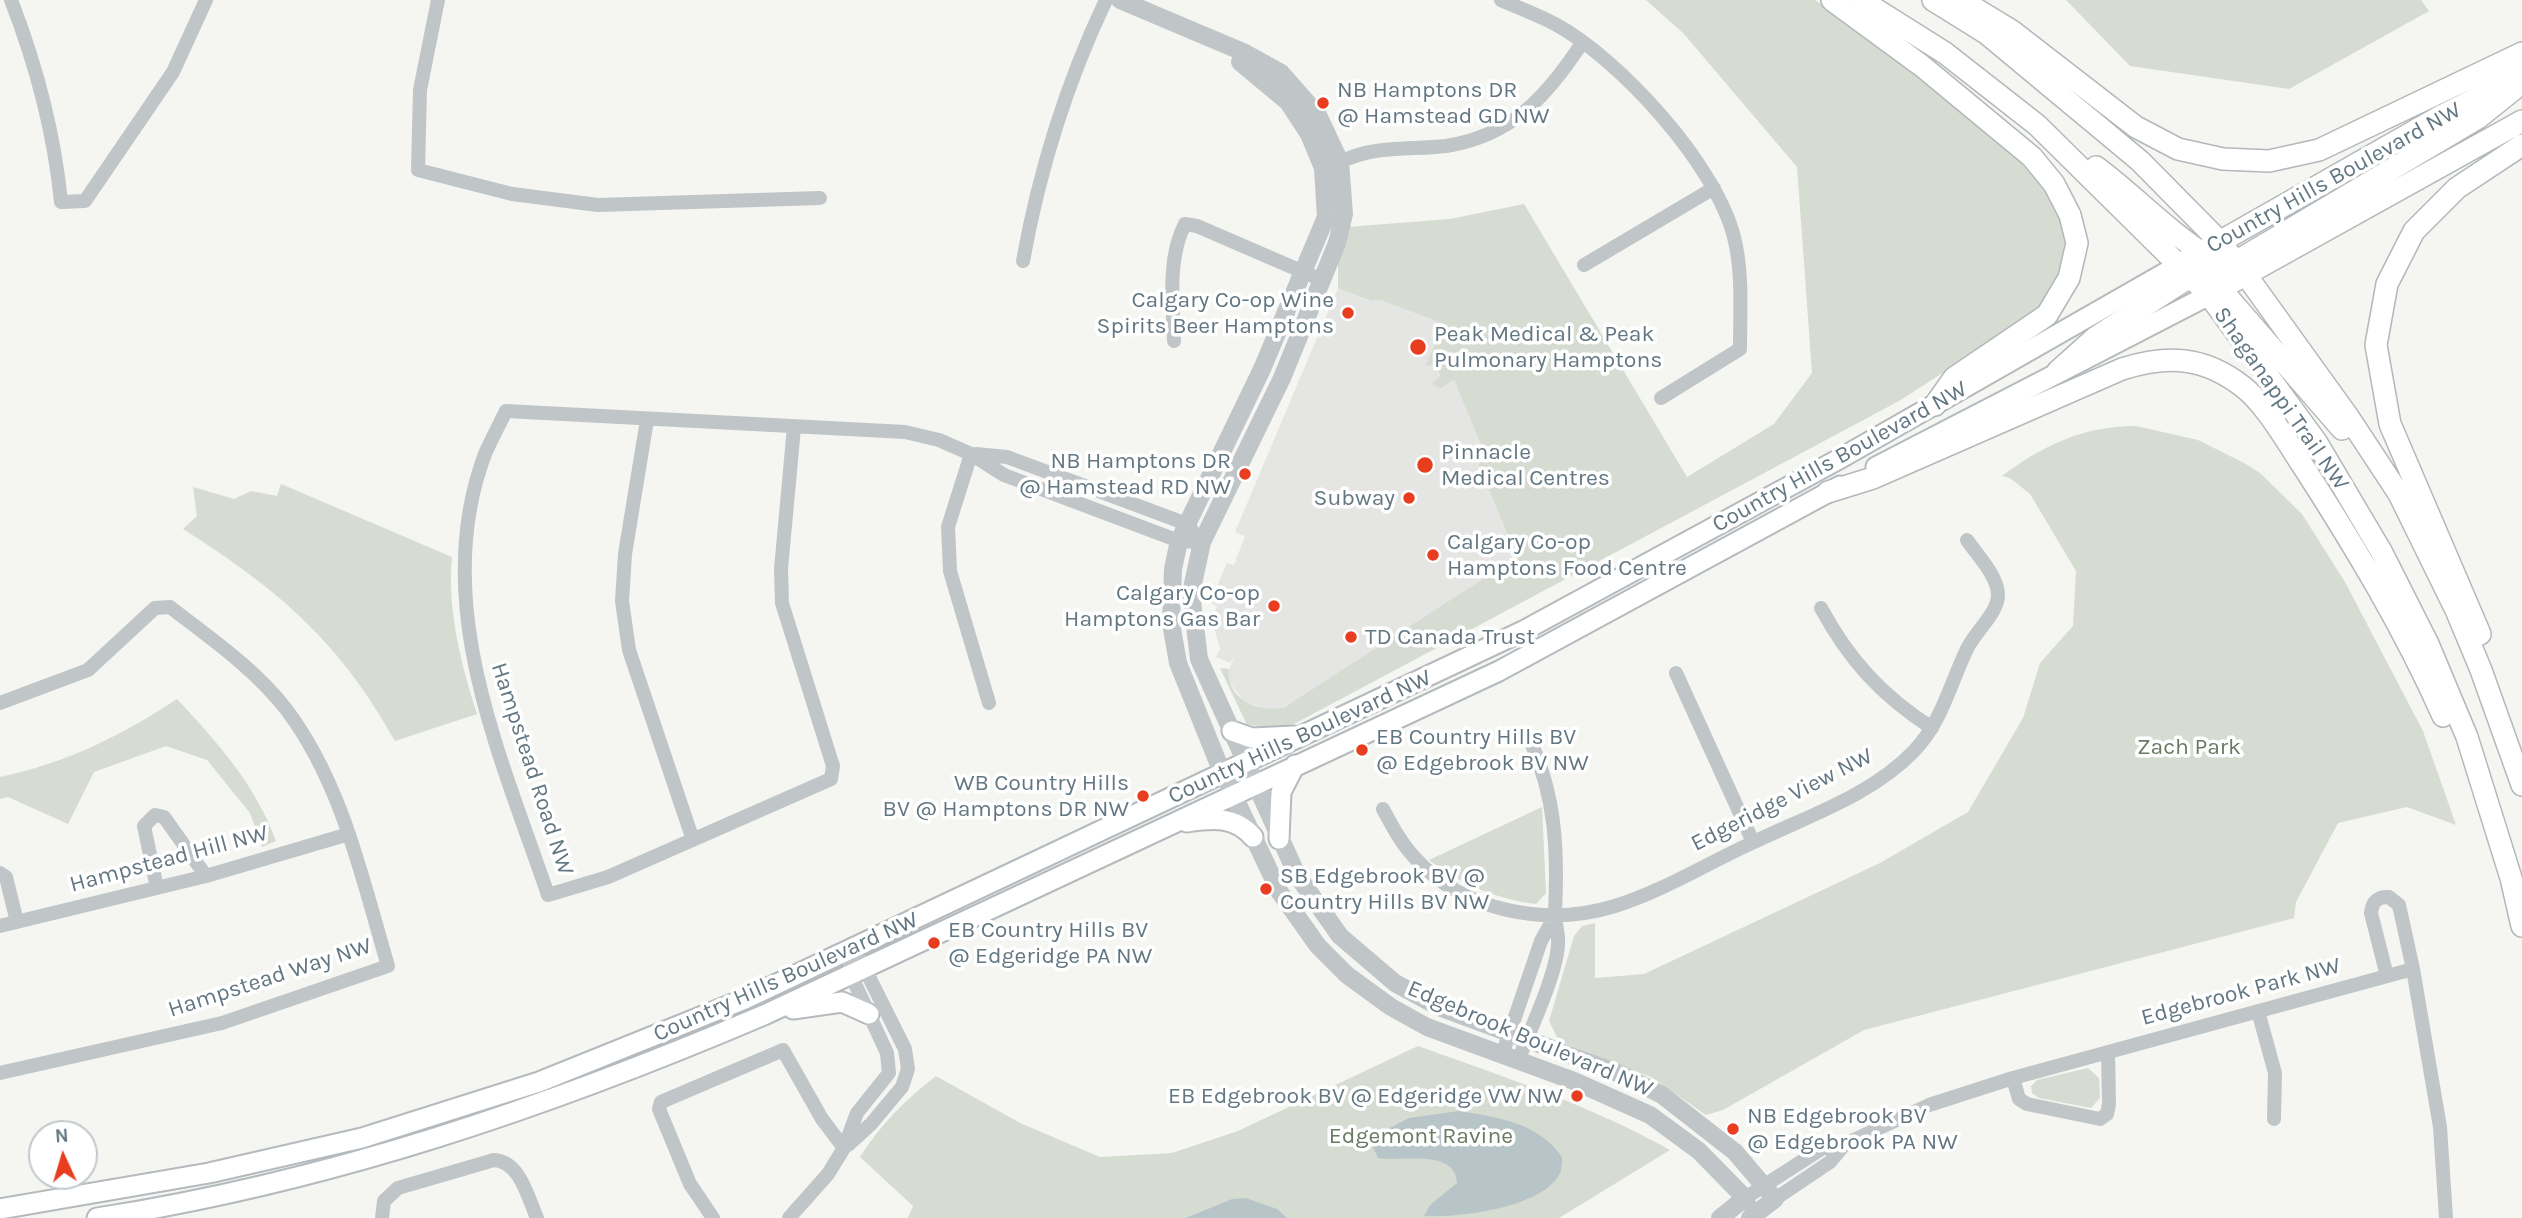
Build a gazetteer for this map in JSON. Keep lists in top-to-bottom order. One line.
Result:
{"streets":{"main road":["Country Hills Boulevard NW","Shaganappi Trail NW"],"street":["Hampstead Road NW","Edgeridge View NW","Hampstead Hill NW","Hampstead Way NW","Edgebrook Park NW","Edgebrook Boulevard NW"]},"crossings":[["Country Hills Boulevard NW","Shaganappi Trail NW"],["Country Hills Boulevard NW","Edgebrook Boulevard NW"],["Hampstead Road NW","Edgebrook Boulevard NW"],["Hampstead Hill NW","Hampstead Way NW"],["Edgebrook Park NW","Edgebrook Boulevard NW"]],"parks":["Zach Park","Edgemont Ravine"],"places":["NB Hamptons DR @ Hamstead GD NW","Calgary Co-op Wine Spirits Beer Hamptons","Peak Medical & Peak Pulmonary Hamptons","Pinnacle Medical Centres","NB Hamptons DR @ Hamstead RD NW","Subway","Calgary Co-op Hamptons Food Centre","Calgary Co-op Hamptons Gas Bar","TD Canada Trust","EB Country Hills BV @ Edgebrook BV NW","WB Country Hills BV @ Hamptons DR NW","SB Edgebrook BV @ Country Hills BV NW","EB Country Hills BV @ Edgeridge PA NW","EB Edgebrook BV @ Edgeridge VW NW","NB Edgebrook BV @ Edgebrook PA NW"],"north":"top"}
